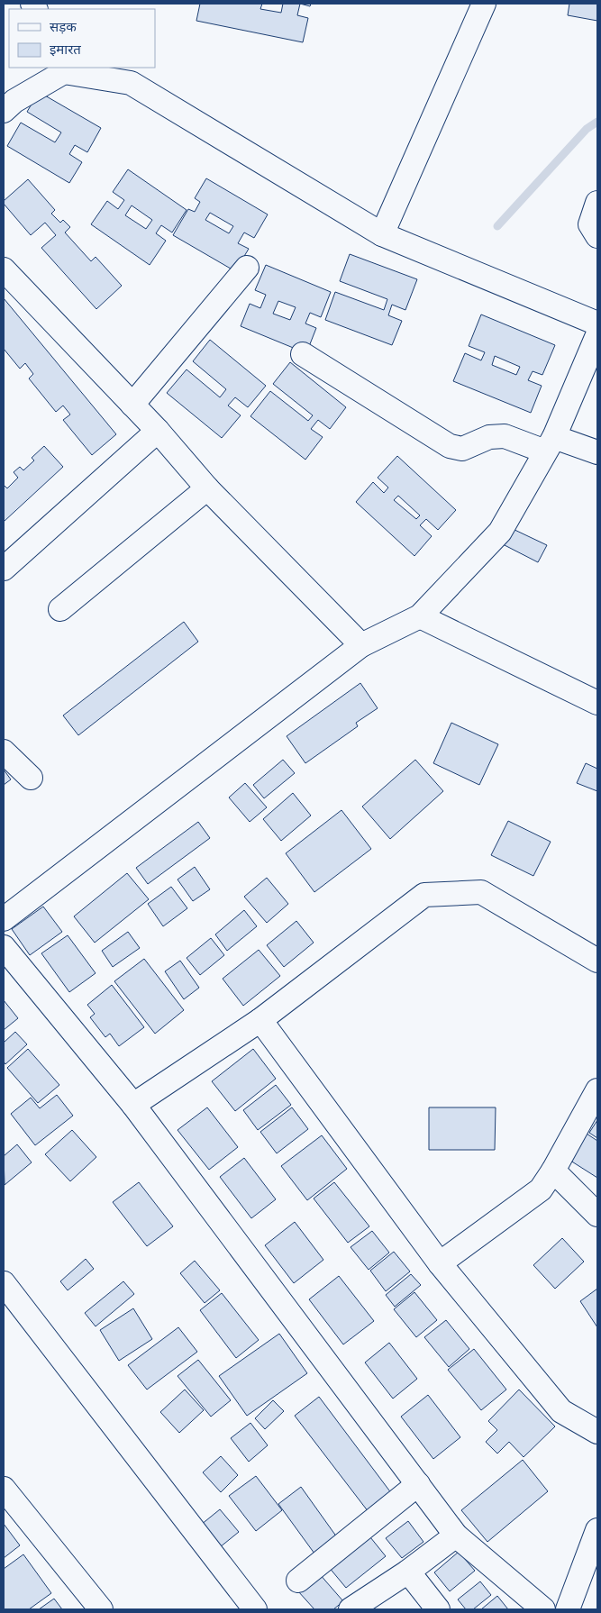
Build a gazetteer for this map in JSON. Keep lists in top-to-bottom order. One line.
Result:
{"legend":["सड़क","इमारत"]}
